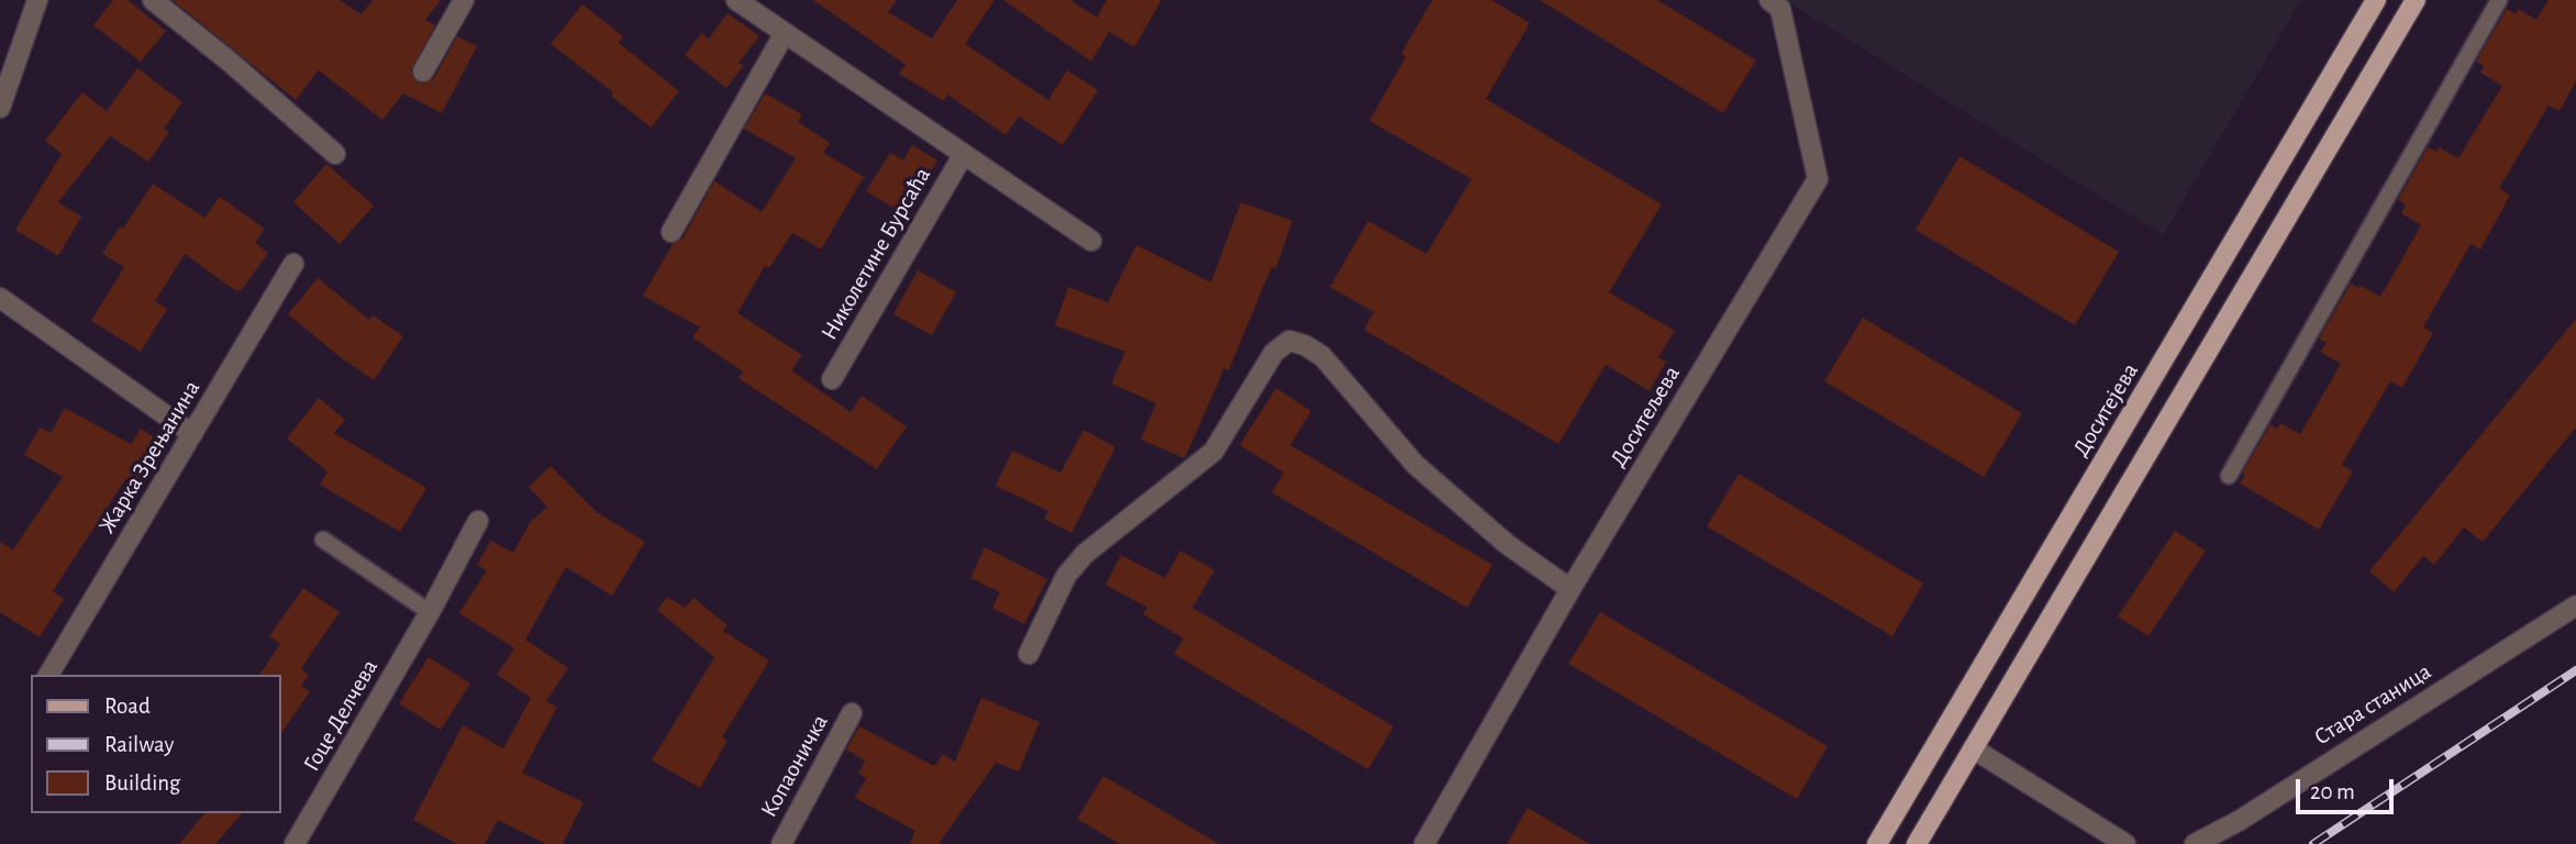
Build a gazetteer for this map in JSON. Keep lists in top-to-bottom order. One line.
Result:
{"streets":{"main road":["Доситејева"],"street":["Николетине Бурсаћа","Доситељева","Жарка Зрењанина","Стара станица","Гоце Делчева","Копаоничка"]},"legend":["Road","Railway","Building"],"scale_bar":"20 m"}
